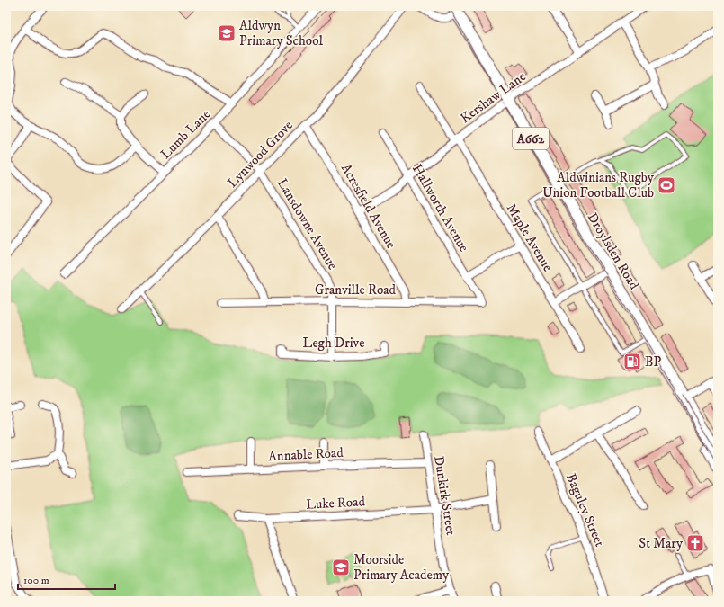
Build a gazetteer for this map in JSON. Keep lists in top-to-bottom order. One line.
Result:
{"streets":{"main road":["A662","Droylsden Road"],"street":["Kershaw Lane","Lumb Lane","Lynwood Grove","Acresfield Avenue","Hallworth Avenue","Lansdowne Avenue","Maple Avenue","Granville Road","Legh Drive","Annable Road","Dunkirk Street","Luke Road","Baguley Street"]},"crossings":[["Kershaw Lane","Acresfield Avenue"],["Kershaw Lane","Hallworth Avenue"],["Kershaw Lane","Maple Avenue"],["Kershaw Lane","Droylsden Road"],["Lumb Lane","Lansdowne Avenue"],["A662","Droylsden Road"],["Lynwood Grove","Acresfield Avenue"],["Lynwood Grove","Lansdowne Avenue"],["Acresfield Avenue","Granville Road"],["Hallworth Avenue","Granville Road"],["Lansdowne Avenue","Granville Road"],["Lansdowne Avenue","Legh Drive"],["Annable Road","Dunkirk Street"],["Dunkirk Street","Luke Road"]],"places":{"school or university":["Aldwyn Primary School","Moorside Primary Academy"],"sports":["Aldwinians Rugby Union Football Club"],"fuel station":["BP"],"church":["St Mary"]},"scale_bar":"100 m"}
